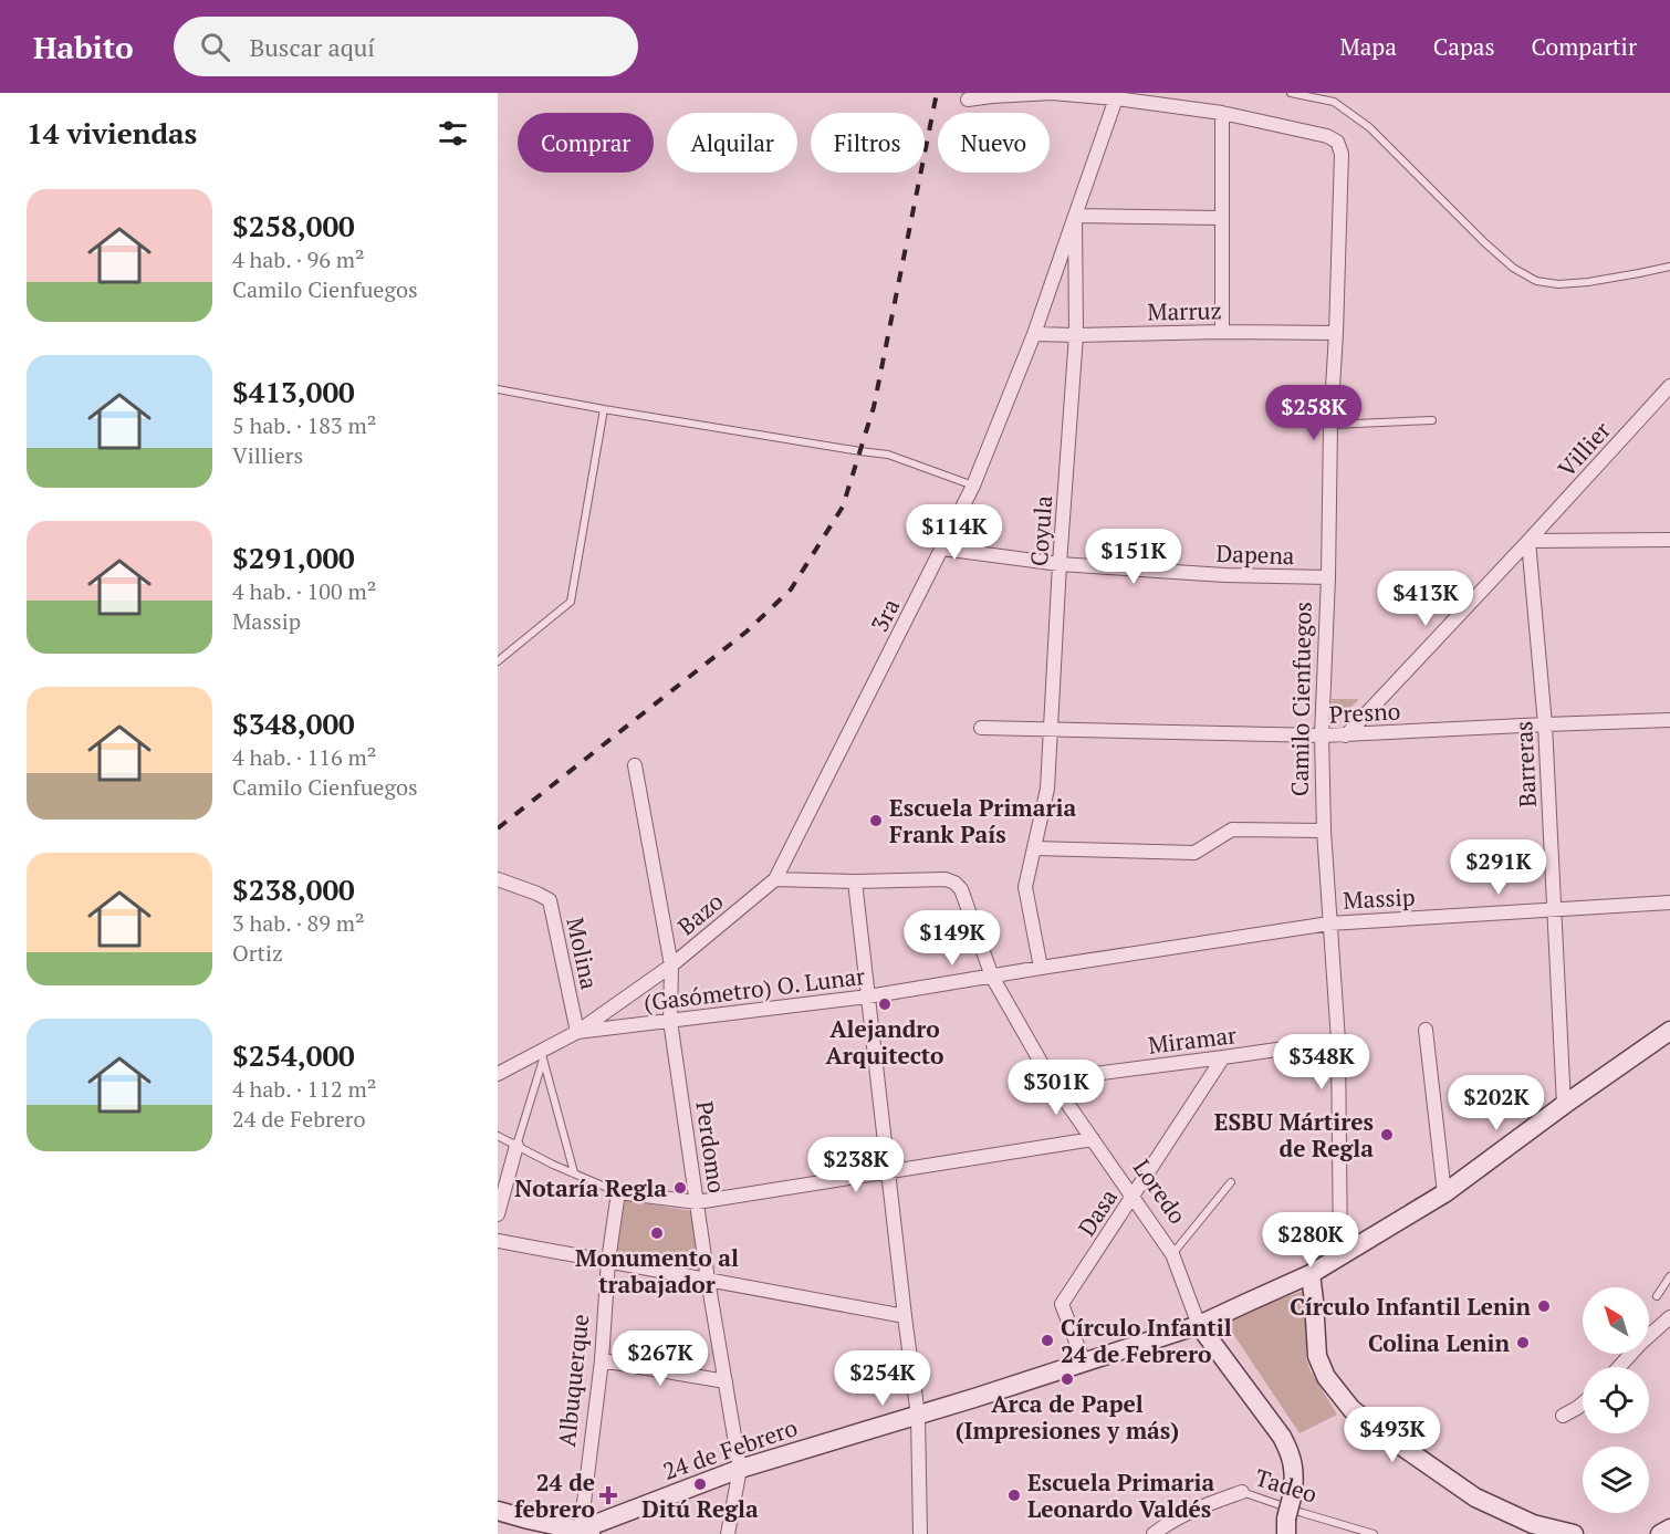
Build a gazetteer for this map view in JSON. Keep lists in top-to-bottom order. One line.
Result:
{"streets":{"main road":["Loredo","24 de Febrero"],"street":["Marruz","Villier","Coyula","Dapena","3ra","Camilo Cienfuegos","Presno","Barreras","Massip","Bazo","Molina","(Gasómetro) O. Lunar","Miramar","Perdomo","Dasa","Albuquerque","Tadeo"]},"crossings":[["Marruz","Coyula"],["Marruz","3ra"],["Marruz","Camilo Cienfuegos"],["Villier","Presno"],["Villier","Barreras"],["Coyula","Dapena"],["Coyula","3ra"],["Coyula","Presno"],["Coyula","(Gasómetro) O. Lunar"],["Dapena","3ra"],["Dapena","Camilo Cienfuegos"],["3ra","Bazo"],["Camilo Cienfuegos","Presno"],["Camilo Cienfuegos","Massip"],["Camilo Cienfuegos","(Gasómetro) O. Lunar"],["Camilo Cienfuegos","Miramar"],["Camilo Cienfuegos","24 de Febrero"],["Presno","Barreras"],["Barreras","Massip"],["Barreras","24 de Febrero"],["Massip","(Gasómetro) O. Lunar"],["Bazo","Molina"],["Bazo","(Gasómetro) O. Lunar"],["Bazo","Perdomo"],["Molina","(Gasómetro) O. Lunar"],["(Gasómetro) O. Lunar","Perdomo"],["(Gasómetro) O. Lunar","Loredo"],["Miramar","Loredo"],["Miramar","Dasa"],["Perdomo","24 de Febrero"],["Loredo","Dasa"],["Loredo","24 de Febrero"],["Dasa","24 de Febrero"],["Albuquerque","24 de Febrero"]],"places":{"other":["Escuela Primaria Frank País","Alejandro Arquitecto","ESBU Mártires de Regla","Notaría Regla","Monumento al trabajador","Círculo Infantil Lenin","Círculo Infantil 24 de Febrero","Colina Lenin","Arca de Papel (Impresiones y más)","Ditú Regla","Escuela Primaria Leonardo Valdés"],"health":["24 de febrero"]},"north":"top left","page":{"header":"Habito","search":"Buscar aquí","nav":["Mapa","Capas","Compartir"],"heading":"14 viviendas","chip":["Comprar","Alquilar","Filtros","Nuevo"],"list":[{"name":"$258,000","note":"4 hab. · 96 m² · Camilo Cienfuegos"},{"name":"$413,000","note":"5 hab. · 183 m² · Villiers"},{"name":"$291,000","note":"4 hab. · 100 m² · Massip"},{"name":"$348,000","note":"4 hab. · 116 m² · Camilo Cienfuegos"},{"name":"$238,000","note":"3 hab. · 89 m² · Ortiz"},{"name":"$254,000","note":"4 hab. · 112 m² · 24 de Febrero"}],"price":["$258K","$114K","$151K","$413K","$291K","$149K","$348K","$301K","$202K","$238K","$280K","$267K","$254K","$493K"]}}
